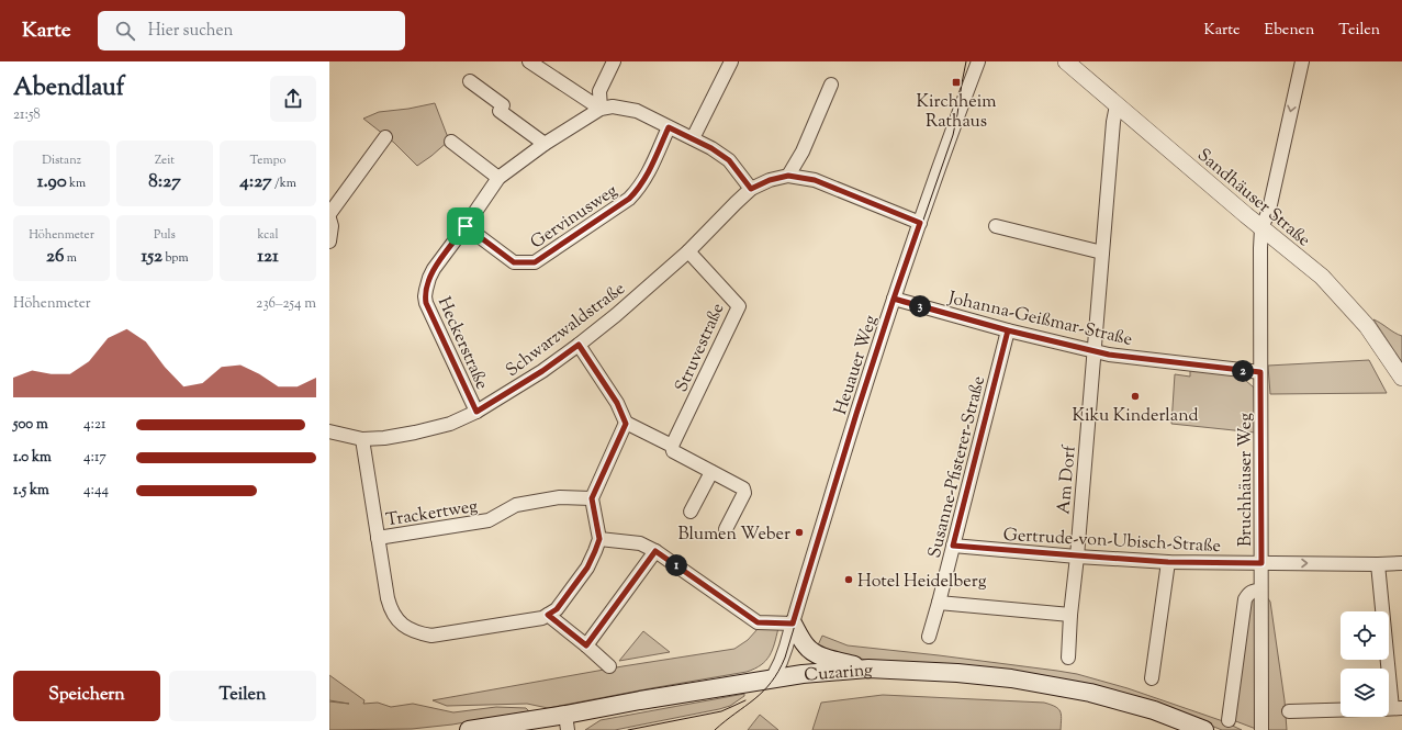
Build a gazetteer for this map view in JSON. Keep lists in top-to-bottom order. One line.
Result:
{"streets":{"main road":["Cuzaring"],"street":["Sandhäuser Straße","Gervinusweg","Johanna-Geißmar-Straße","Schwarzwaldstraße","Heckerstraße","Struvestraße","Heuauer Weg","Susanne-Pfisterer-Straße","Am Dorf","Bruchhäuser Weg","Trackertweg","Gertrude-von-Ubisch-Straße"]},"crossings":[["Sandhäuser Straße","Am Dorf"],["Sandhäuser Straße","Bruchhäuser Weg"],["Gervinusweg","Heckerstraße"],["Johanna-Geißmar-Straße","Heuauer Weg"],["Johanna-Geißmar-Straße","Susanne-Pfisterer-Straße"],["Johanna-Geißmar-Straße","Am Dorf"],["Johanna-Geißmar-Straße","Bruchhäuser Weg"],["Schwarzwaldstraße","Heckerstraße"],["Schwarzwaldstraße","Struvestraße"],["Schwarzwaldstraße","Heuauer Weg"],["Heuauer Weg","Cuzaring"],["Susanne-Pfisterer-Straße","Gertrude-von-Ubisch-Straße"],["Am Dorf","Gertrude-von-Ubisch-Straße"],["Bruchhäuser Weg","Gertrude-von-Ubisch-Straße"]],"places":{"transit":["Kirchheim Rathaus"],"other":["Kiku Kinderland","Blumen Weber","Hotel Heidelberg"]},"page":{"header":"Karte","search":"Hier suchen","nav":["Karte","Ebenen","Teilen"],"heading":["Abendlauf","21:58"],"stats":[["Distanz","1.90 km"],["Zeit","8:27"],["Tempo","4:27 /km"],["Höhenmeter","26 m"],["Puls","152 bpm"],["kcal","121"]],"chart":["Höhenmeter","236–254 m"],"pins":["3","2","1"],"list":[{"name":"500 m","note":"4:21"},{"name":"1.0 km","note":"4:17"},{"name":"1.5 km","note":"4:44"}],"buttons":["Speichern","Teilen"]}}
